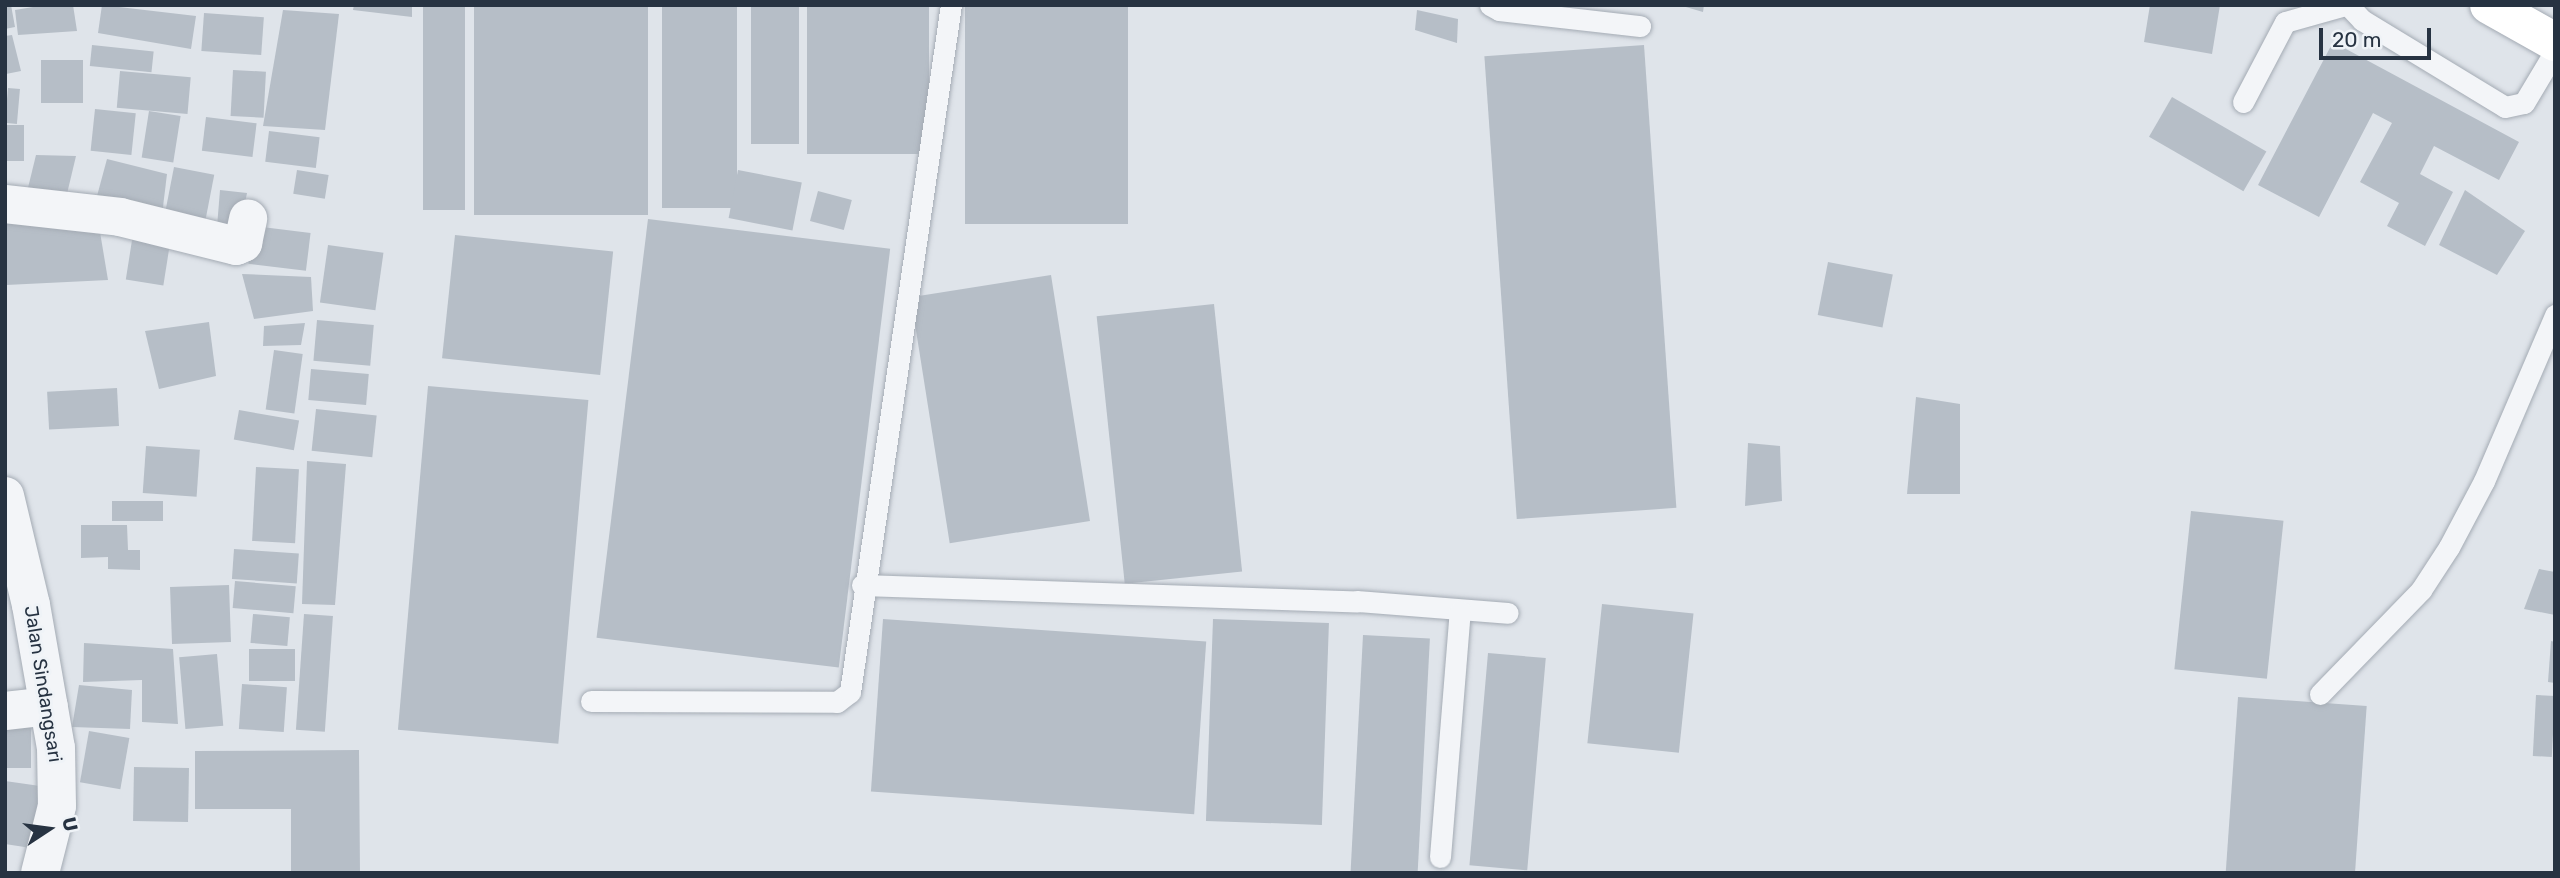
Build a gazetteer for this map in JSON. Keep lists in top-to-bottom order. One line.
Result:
{"streets":{"street":["Jalan Sindangsari"]},"scale_bar":"20 m","north":"right"}
